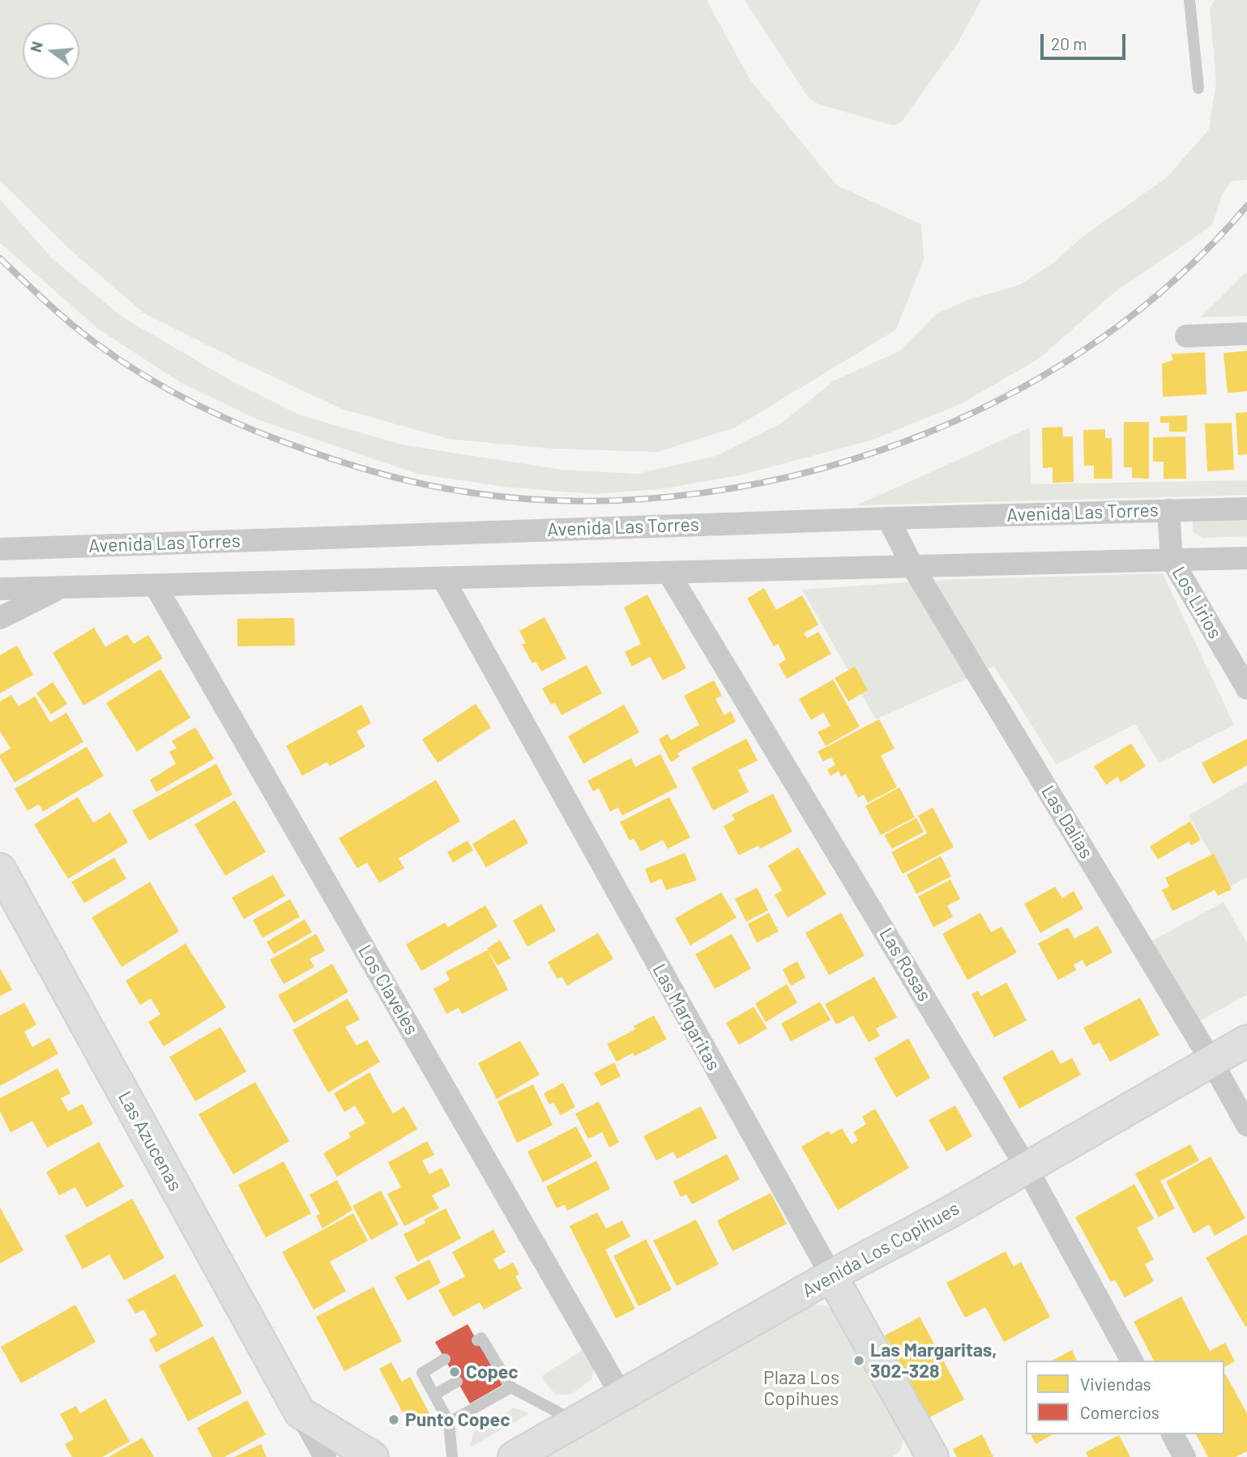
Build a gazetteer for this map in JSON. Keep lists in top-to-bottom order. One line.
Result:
{"streets":{"street":["Avenida Las Torres","Los Lirios","Las Dalias","Las Rosas","Los Claveles","Las Margaritas","Las Azucenas","Avenida Los Copihues"]},"crossings":[["Avenida Las Torres","Los Lirios"],["Avenida Las Torres","Las Dalias"],["Las Dalias","Avenida Los Copihues"],["Las Rosas","Avenida Los Copihues"],["Los Claveles","Avenida Los Copihues"],["Las Margaritas","Avenida Los Copihues"]],"parks":["Plaza Los Copihues"],"places":["Las Margaritas, 302-328","Copec","Punto Copec"],"legend":["Viviendas","Comercios"],"scale_bar":"20 m","north":"left"}
